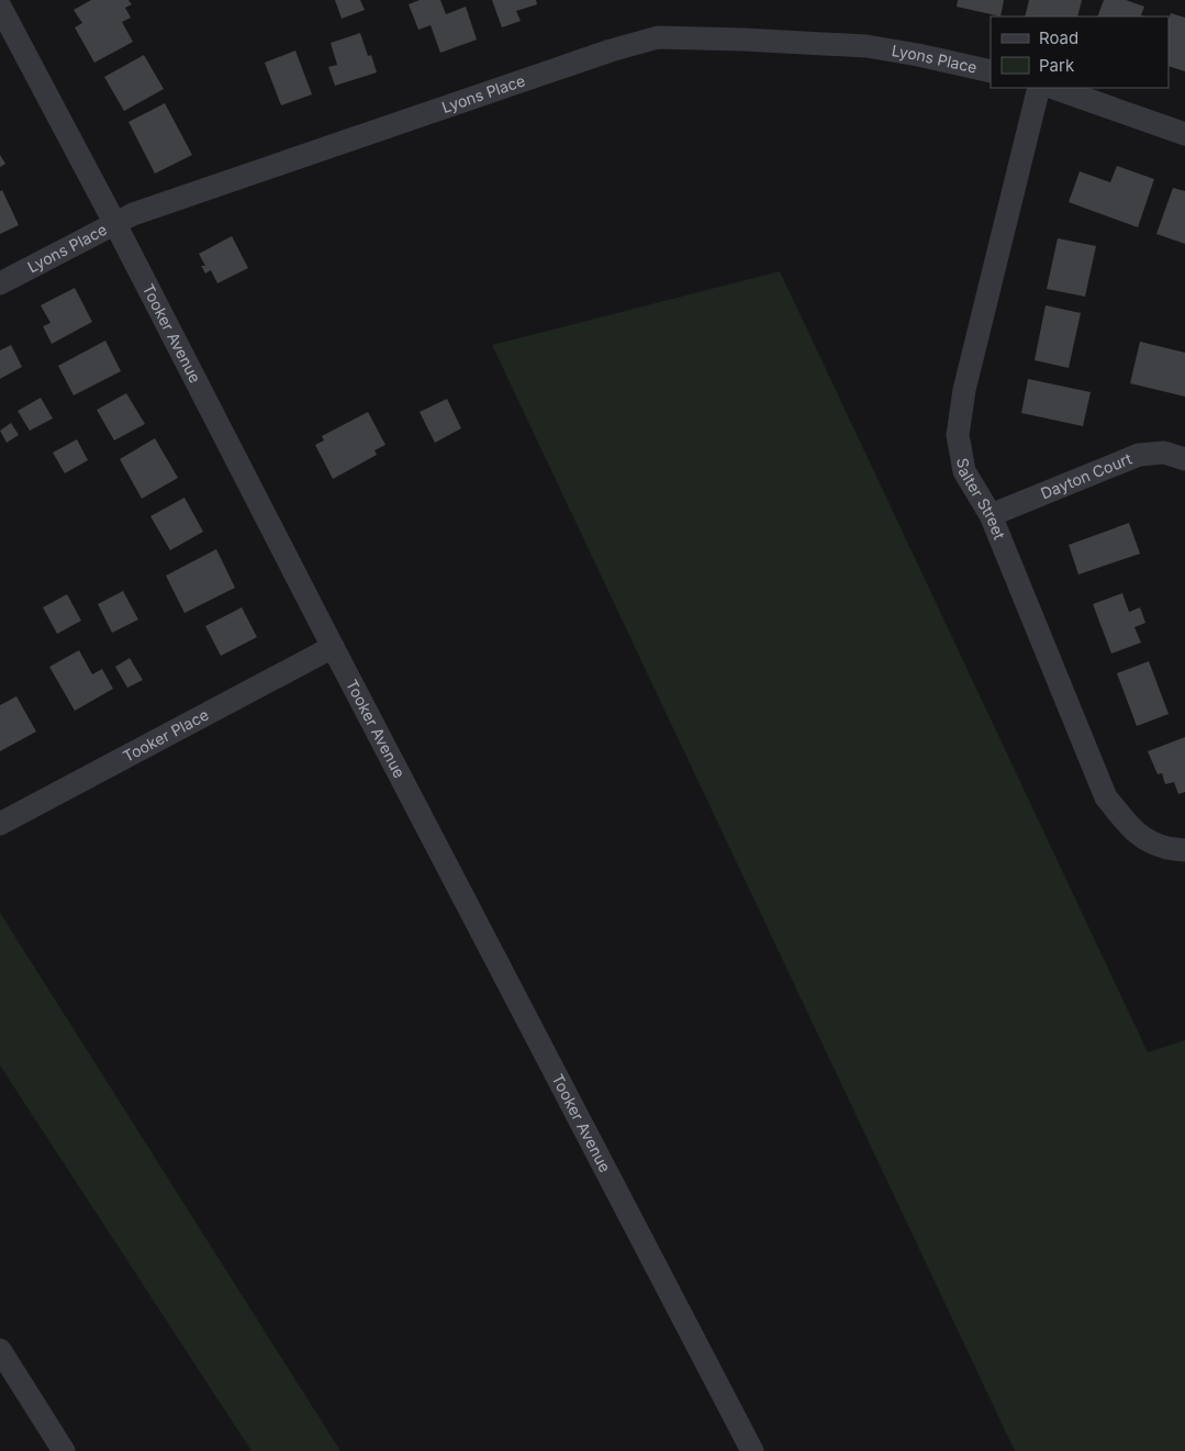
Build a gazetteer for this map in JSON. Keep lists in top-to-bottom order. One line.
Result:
{"streets":{"street":["Lyons Place","Tooker Avenue","Dayton Court","Salter Street","Tooker Place"]},"crossings":[["Lyons Place","Tooker Avenue"],["Tooker Avenue","Tooker Place"],["Dayton Court","Salter Street"]],"legend":["Road","Park"]}
